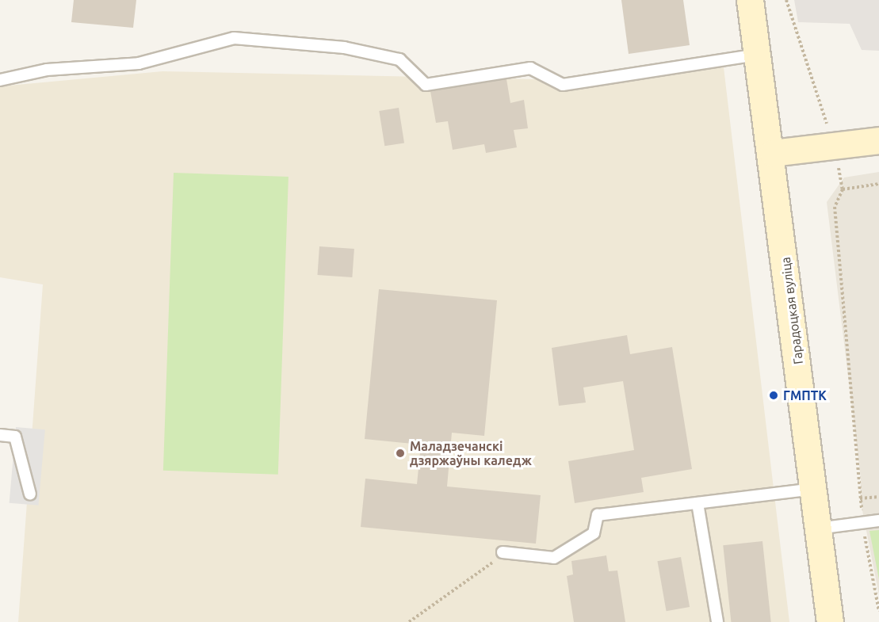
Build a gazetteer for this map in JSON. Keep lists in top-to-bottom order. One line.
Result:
{"streets":{"street":["Гарадоцкая вуліца"]},"places":["ГМПТК","Маладзечанскі дзяржаўны каледж"]}
